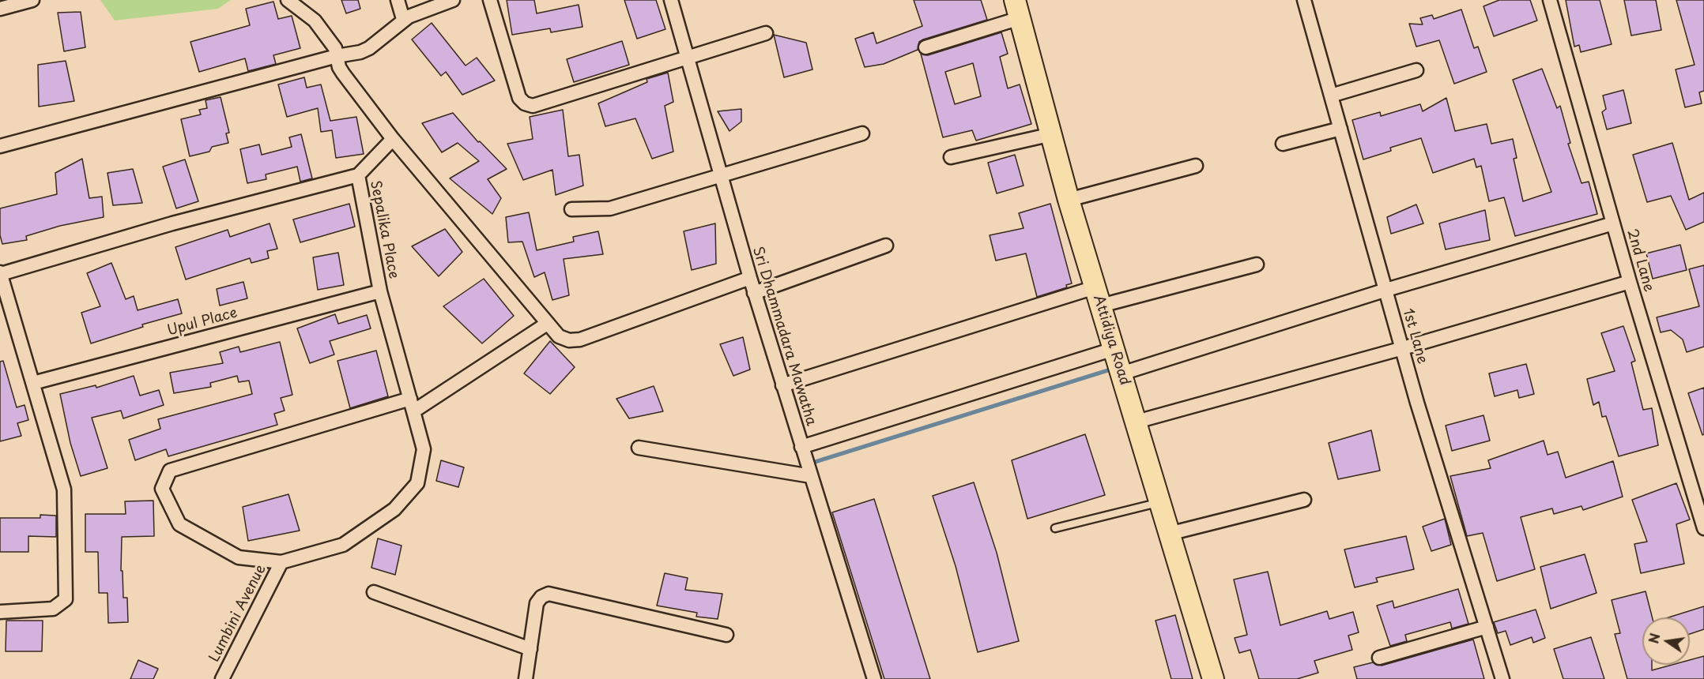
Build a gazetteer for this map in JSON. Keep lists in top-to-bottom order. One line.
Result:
{"streets":{"main road":["Attidiya Road"],"street":["Sepalika Place","2nd Lane","Upul Place","Sri Dhammadara Mawatha","1st Lane","Lumbini Avenue"]},"crossings":[["Sepalika Place","Upul Place"],["Sepalika Place","Lumbini Avenue"]],"north":"left"}
